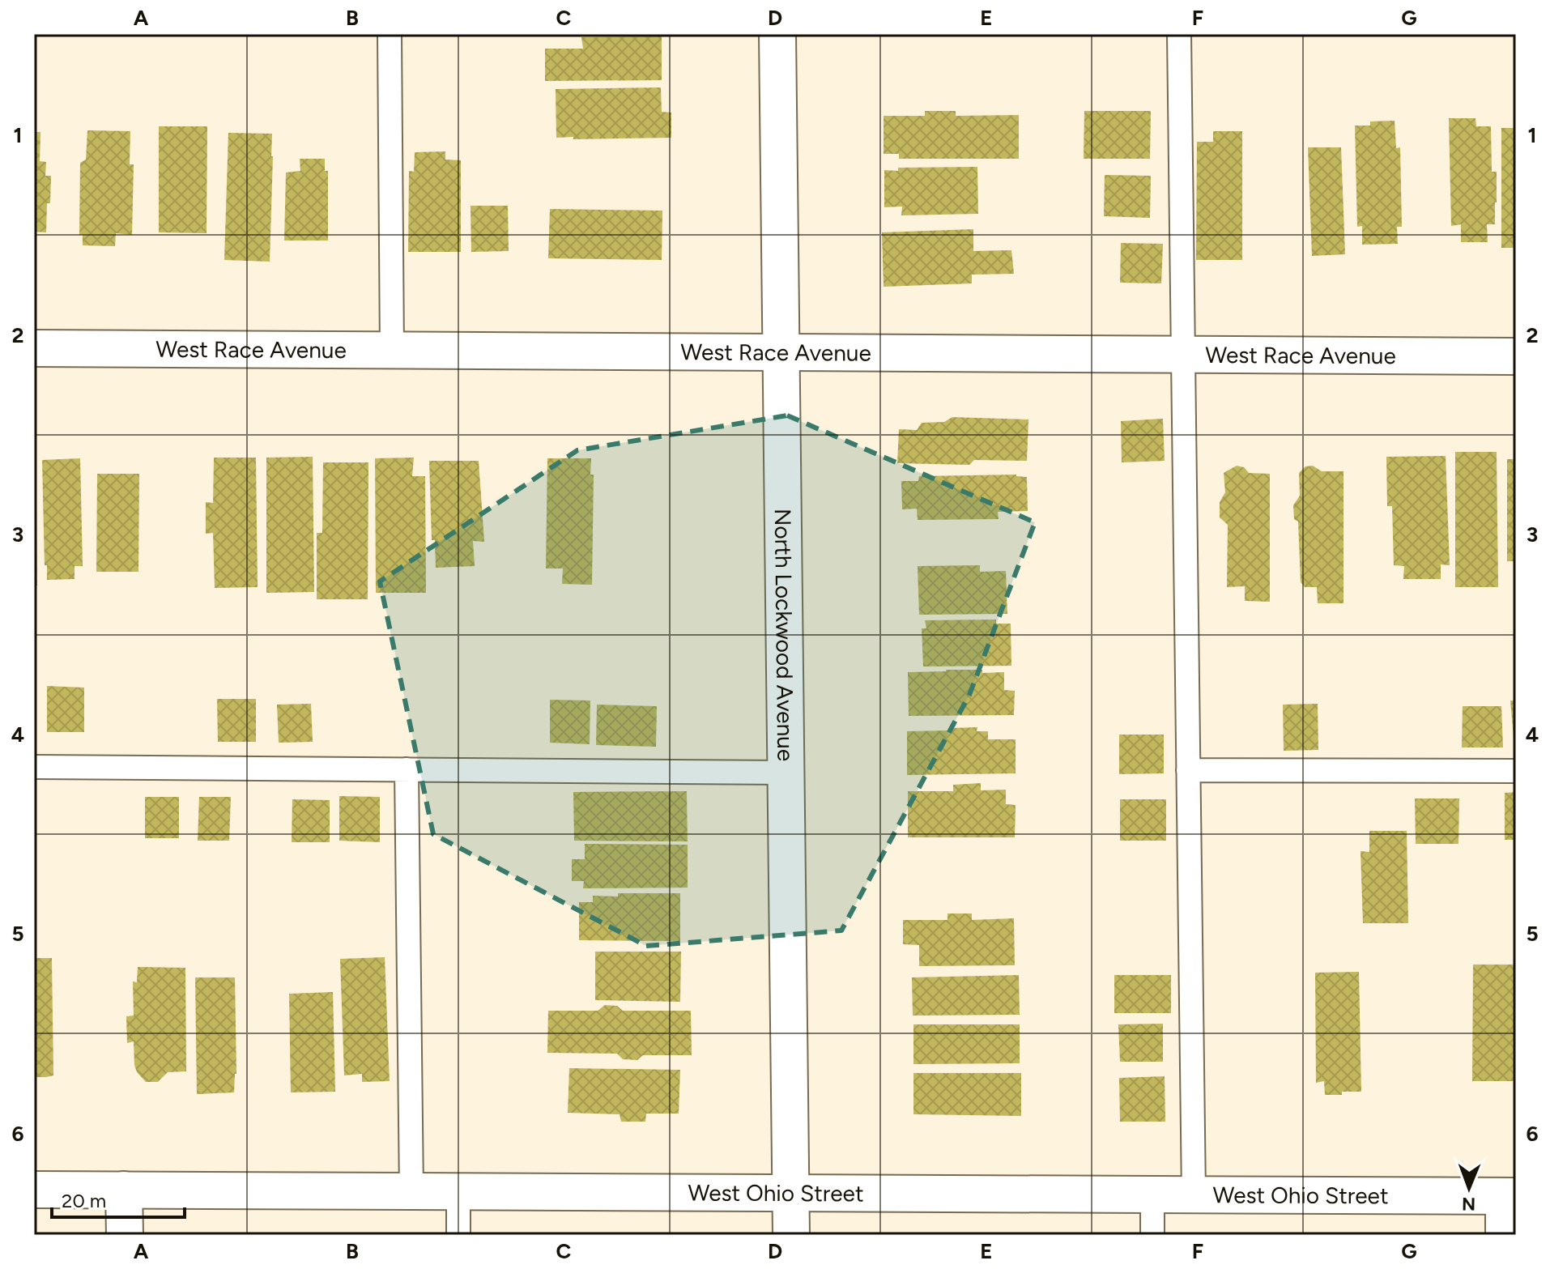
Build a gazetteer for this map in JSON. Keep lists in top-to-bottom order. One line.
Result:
{"streets":{"street":["West Race Avenue","North Lockwood Avenue","West Ohio Street"]},"crossings":[["West Race Avenue","North Lockwood Avenue"],["North Lockwood Avenue","West Ohio Street"]],"scale_bar":"20 m","north":"bottom","grid":{"columns":["A","B","C","D","E","F","G"],"rows":["1","2","3","4","5","6"]}}
